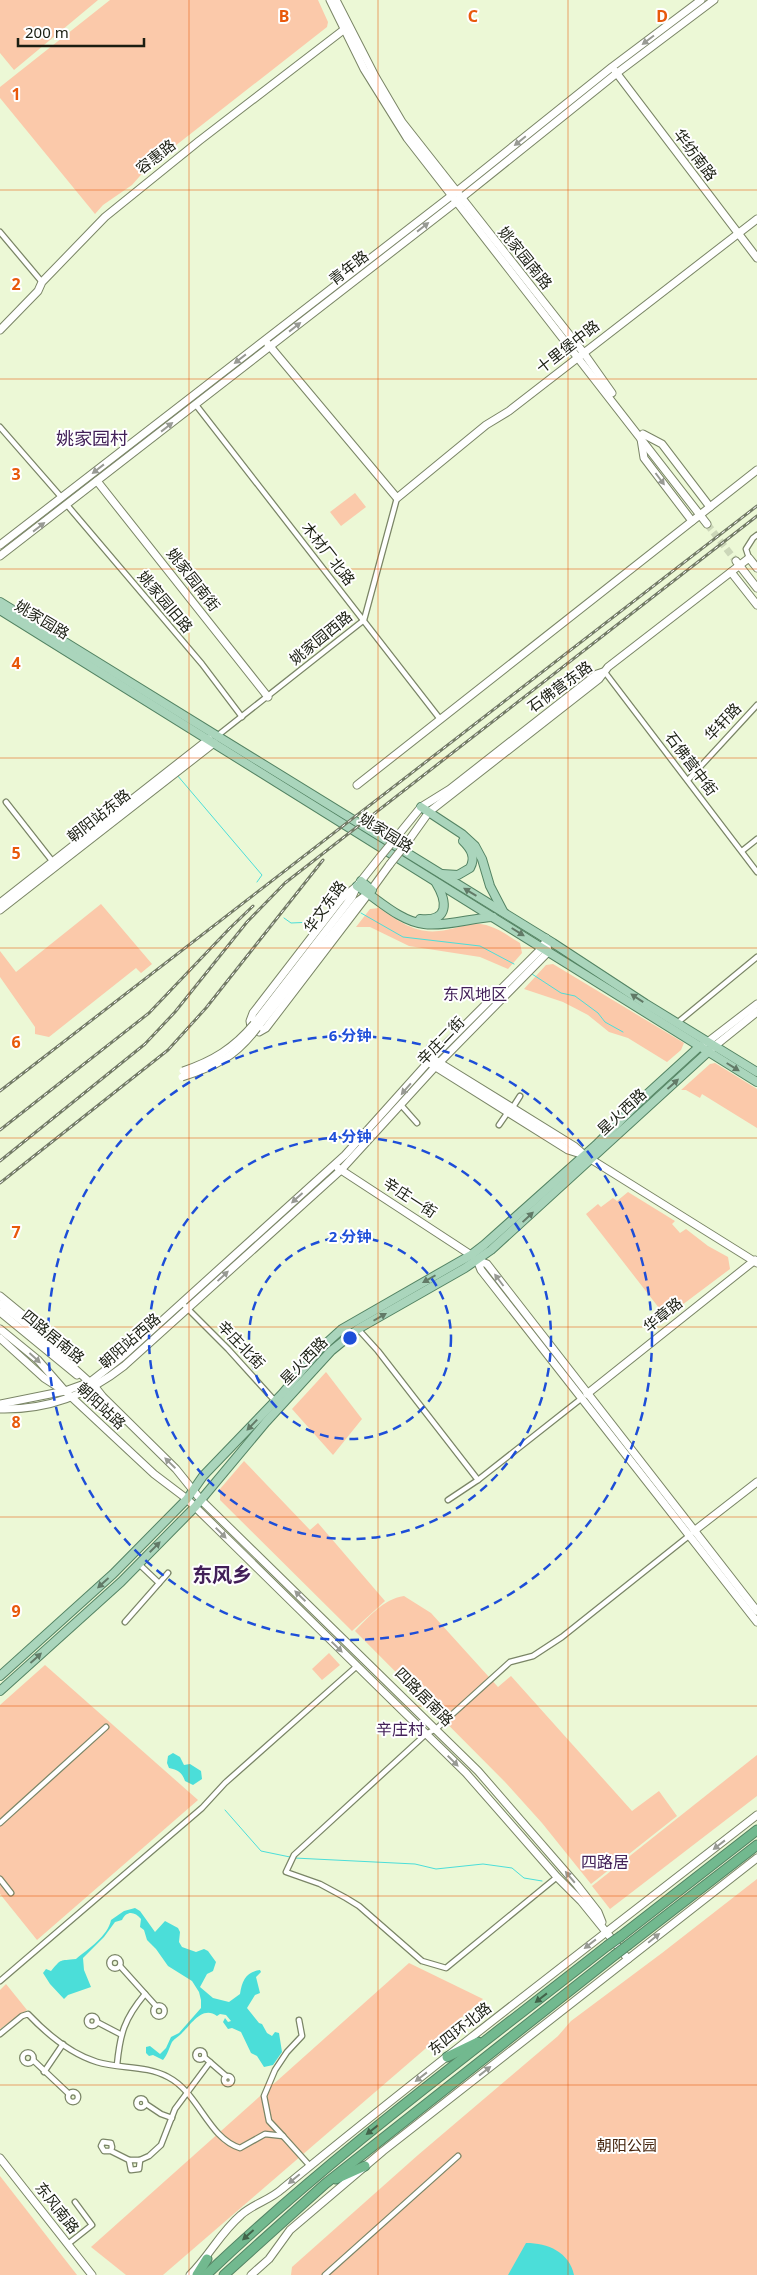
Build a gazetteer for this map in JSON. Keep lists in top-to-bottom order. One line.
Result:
{"streets":{"highway":["东四环北路"],"main road":["华纺南路","容惠路","姚家园南路","青年路","十里堡中路","姚家园南街","姚家园路","石佛营东路","朝阳站东路","华文东路","辛庄二街","星火西路","辛庄一街","华章路","四路居南路","朝阳站西路","朝阳站路","东风南路"],"street":["木材厂北路","姚家园旧路","姚家园西路","华轩路","石佛营中街","辛庄北街"]},"crossings":[["华纺南路","青年路"],["华纺南路","十里堡中路"],["容惠路","姚家园南路"],["姚家园南路","青年路"],["姚家园南路","十里堡中路"],["青年路","木材厂北路"],["青年路","姚家园南街"],["青年路","姚家园旧路"],["十里堡中路","姚家园西路"],["木材厂北路","姚家园西路"],["姚家园南街","姚家园西路"],["姚家园旧路","姚家园西路"],["姚家园路","姚家园西路"],["姚家园路","朝阳站东路"],["姚家园路","辛庄二街"],["姚家园路","星火西路"],["姚家园西路","朝阳站东路"],["石佛营东路","石佛营中街"],["石佛营东路","华文东路"],["华轩路","石佛营中街"],["辛庄二街","辛庄一街"],["辛庄二街","朝阳站西路"],["辛庄二街","辛庄北街"],["星火西路","辛庄一街"],["星火西路","四路居南路"],["星火西路","辛庄北街"],["星火西路","朝阳站路"],["辛庄一街","华章路"],["四路居南路","朝阳站西路"],["四路居南路","朝阳站路"],["四路居南路","东四环北路"],["朝阳站西路","辛庄北街"],["朝阳站西路","朝阳站路"],["朝阳站路","东四环北路"]],"one_way":["四路居南路"],"districts":["姚家园村","东风地区","东风乡","辛庄村","四路居"],"parks":["朝阳公园"],"scale_bar":"200 m","grid":{"columns":["B","C","D"],"rows":["1","2","3","4","5","6","7","8","9"]},"rings":["6 分钟","4 分钟","2 分钟"]}
